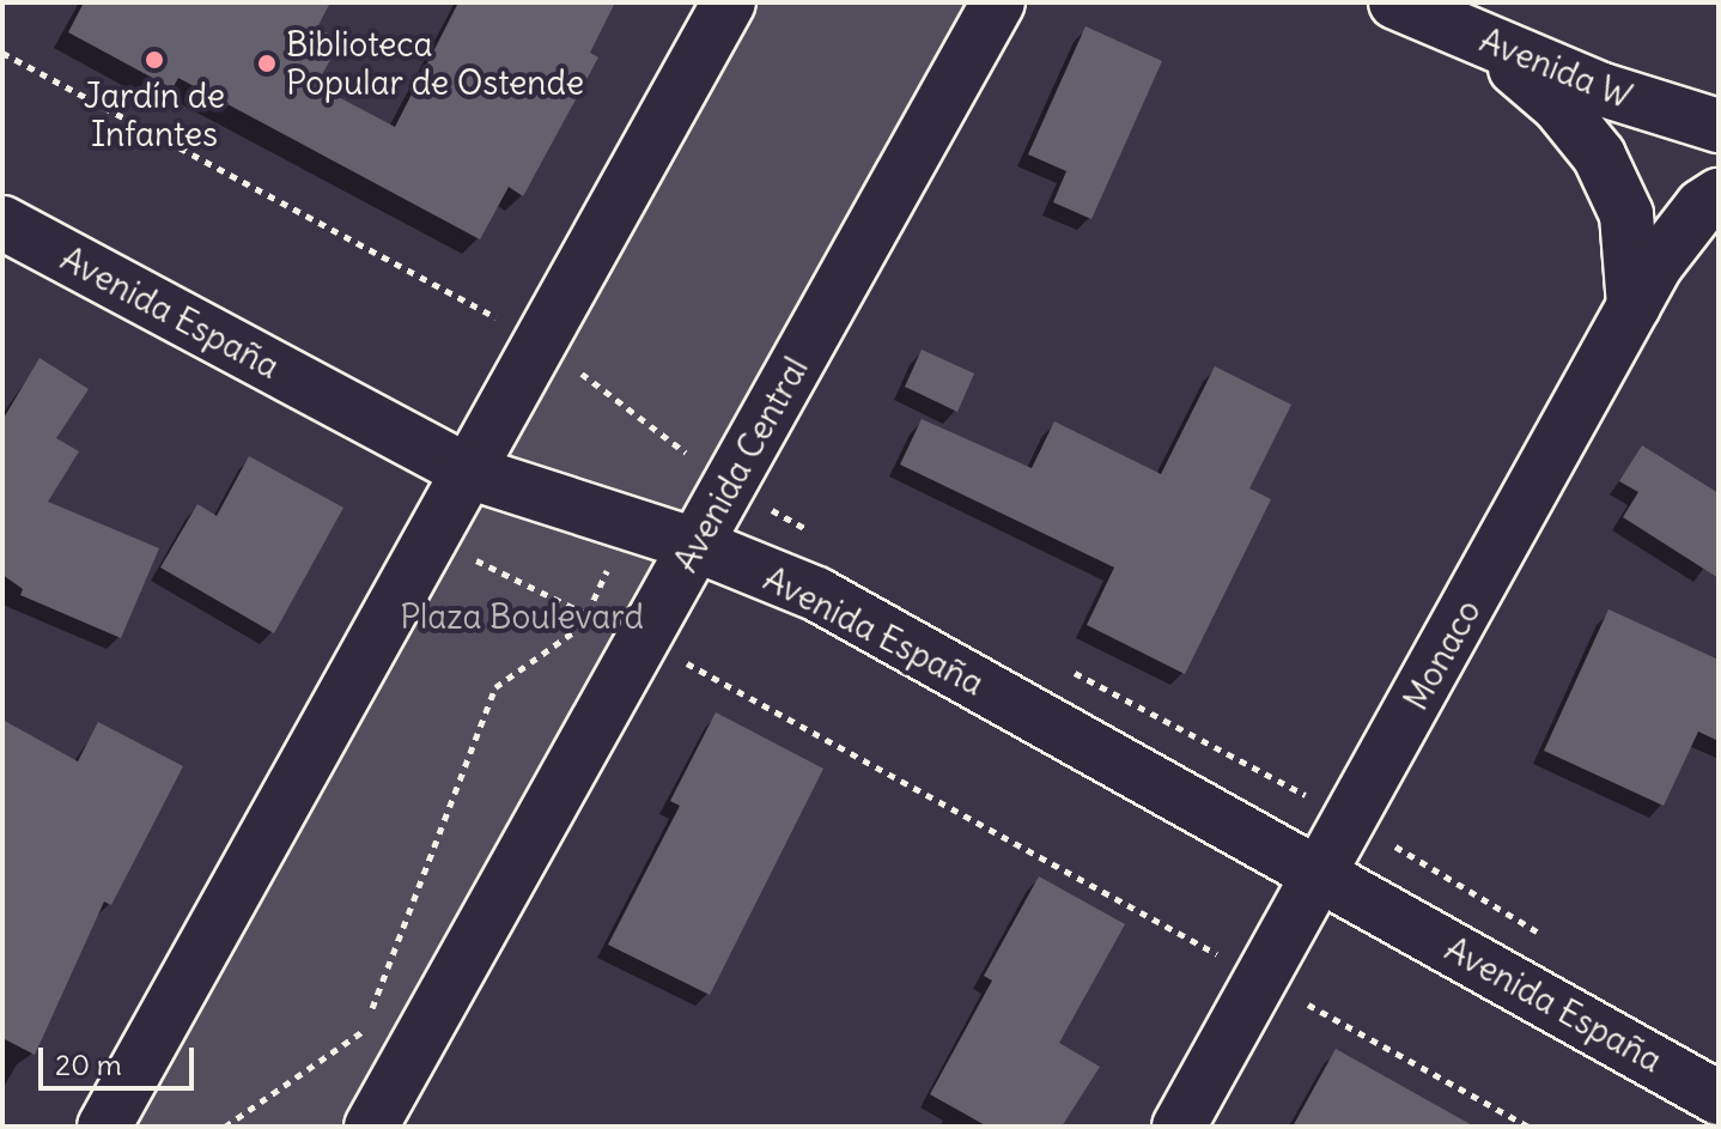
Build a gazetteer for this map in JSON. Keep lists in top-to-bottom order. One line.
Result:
{"streets":{"street":["Avenida W","Avenida España","Avenida Central","Monaco"]},"crossings":[["Avenida España","Avenida Central"],["Avenida España","Monaco"]],"parks":["Plaza Boulevard"],"places":["Jardín de Infantes","Biblioteca Popular de Ostende"],"scale_bar":"20 m"}
